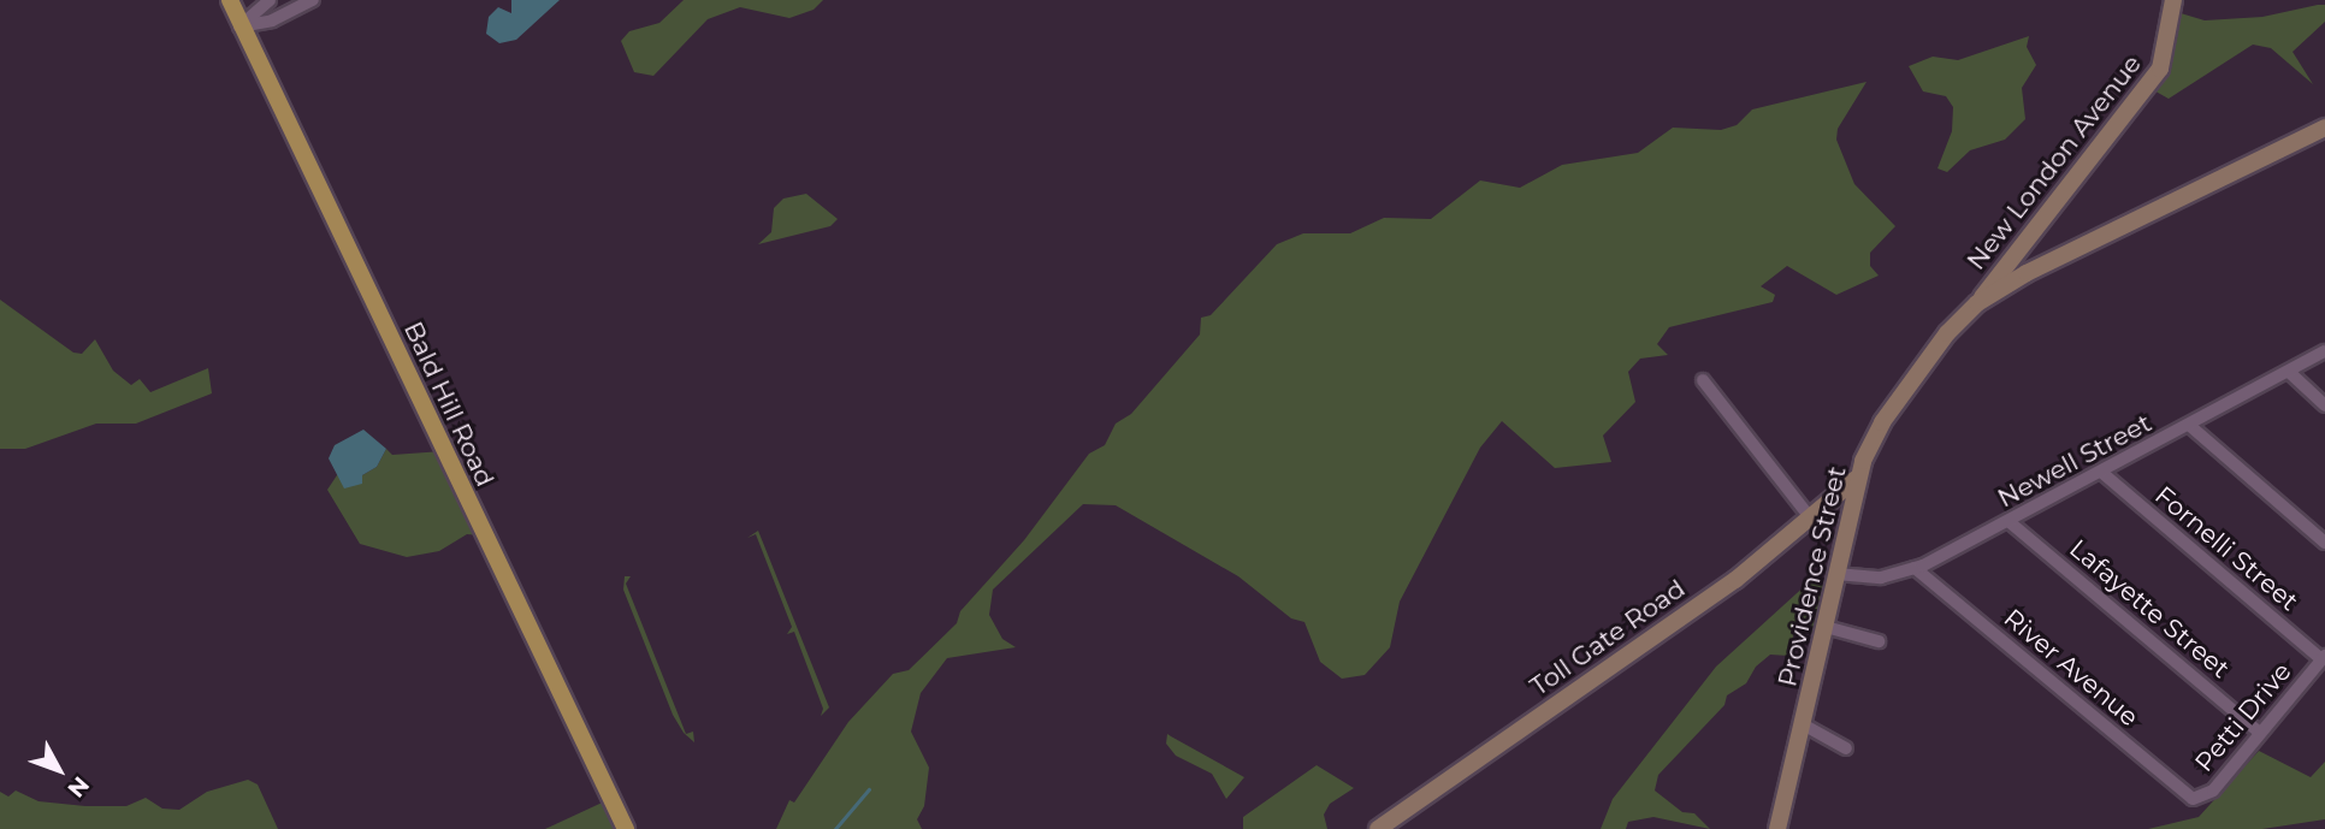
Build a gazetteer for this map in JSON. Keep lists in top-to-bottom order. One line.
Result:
{"streets":{"main road":["New London Avenue","Bald Hill Road","Providence Street","Toll Gate Road"],"street":["Newell Street","Fornelli Street","Lafayette Street","River Avenue","Petti Drive"]},"crossings":[["New London Avenue","Providence Street"],["Newell Street","Fornelli Street"],["Newell Street","Providence Street"],["Newell Street","Lafayette Street"],["Newell Street","River Avenue"],["Fornelli Street","Petti Drive"],["Providence Street","Toll Gate Road"],["Lafayette Street","Petti Drive"],["River Avenue","Petti Drive"]],"north":"bottom right"}
